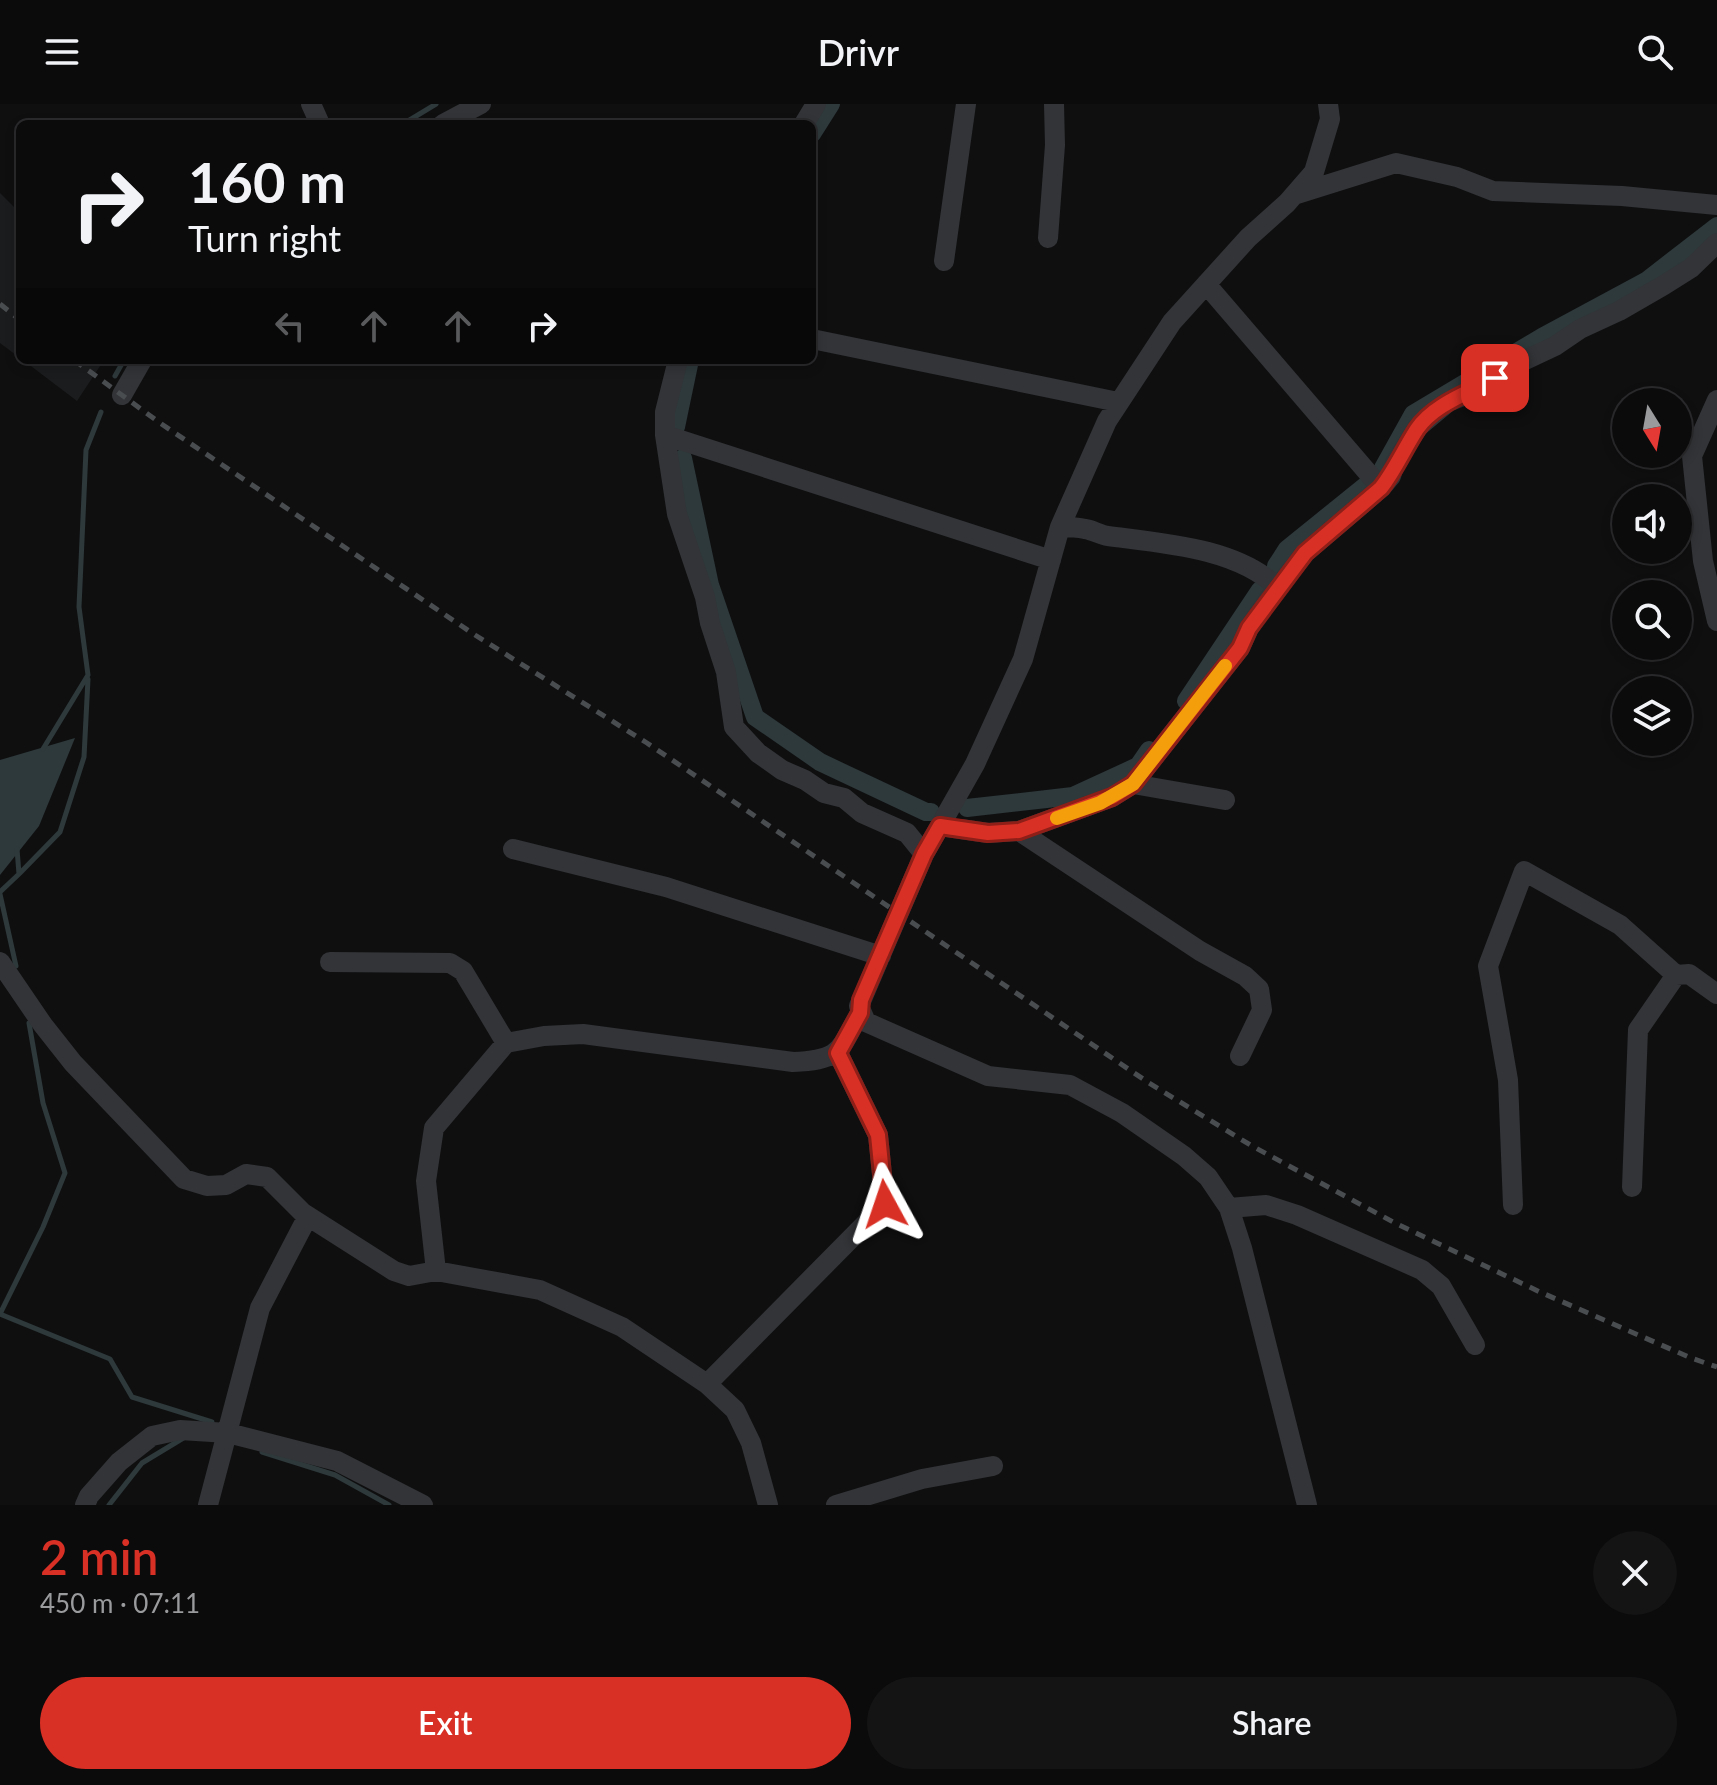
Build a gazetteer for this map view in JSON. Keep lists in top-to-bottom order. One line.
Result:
{"north":"bottom","page":{"header":"Drivr","turn":["160 m","Turn right"],"heading":["2 min","450 m · 07:11"],"buttons":["Exit","Share"]}}
